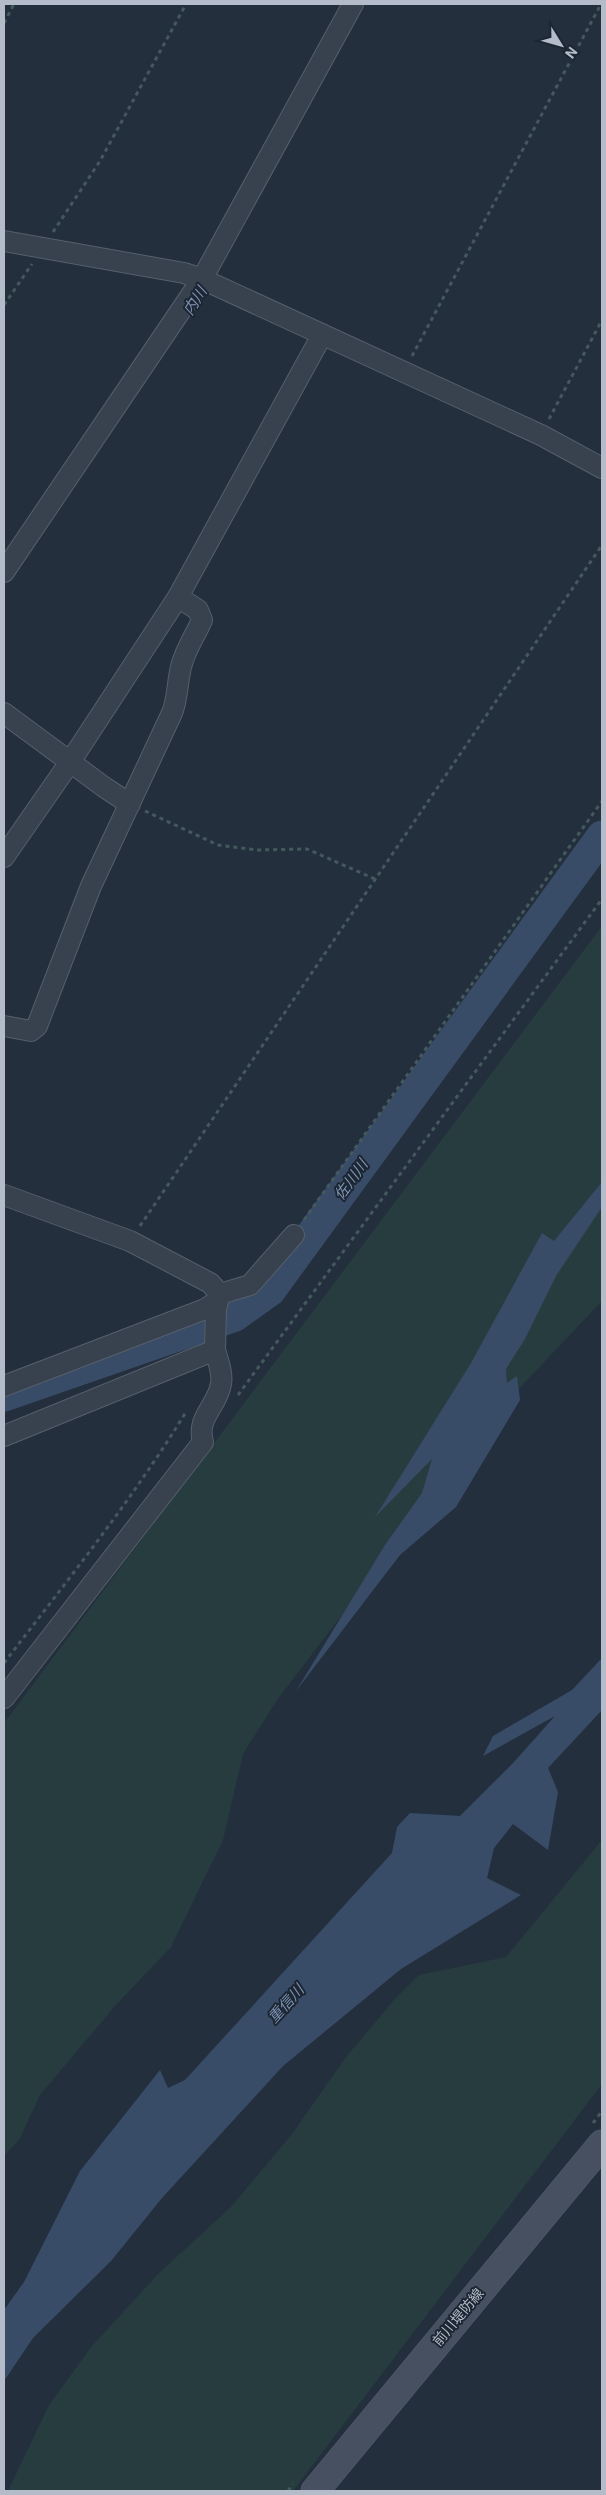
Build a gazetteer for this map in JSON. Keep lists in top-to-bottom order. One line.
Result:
{"streets":{"street":["前川堤防線"]},"water":["内川","佐川川","重信川"],"north":"bottom right"}
